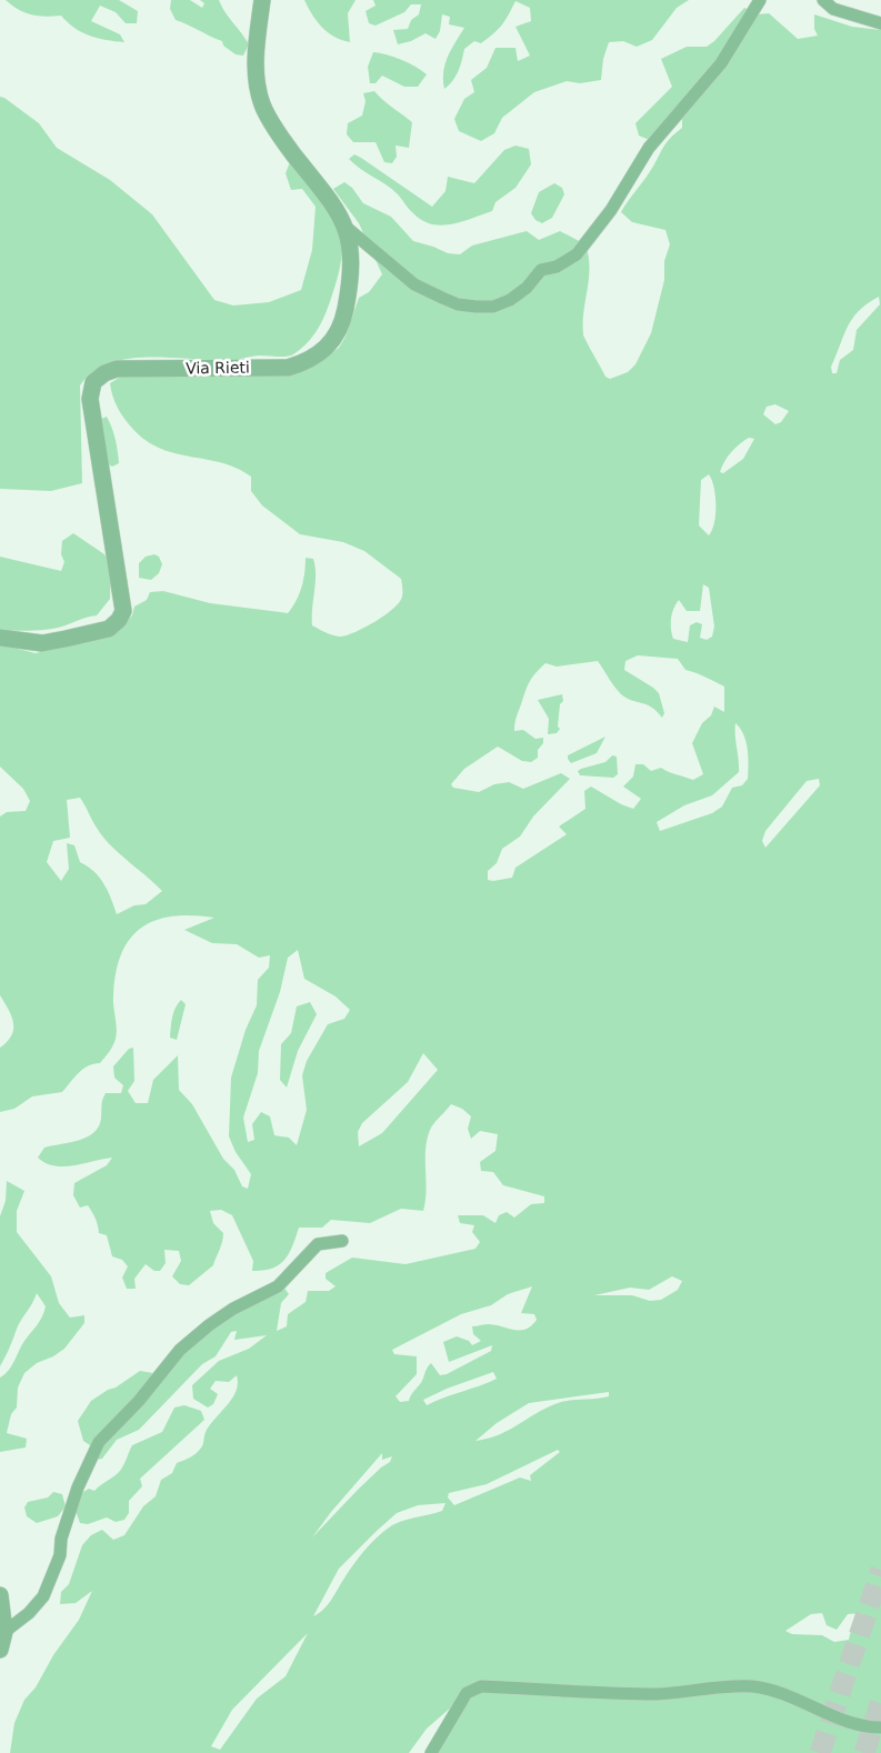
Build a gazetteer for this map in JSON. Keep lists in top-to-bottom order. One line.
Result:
{"streets":{"street":["Via Rieti"]}}
